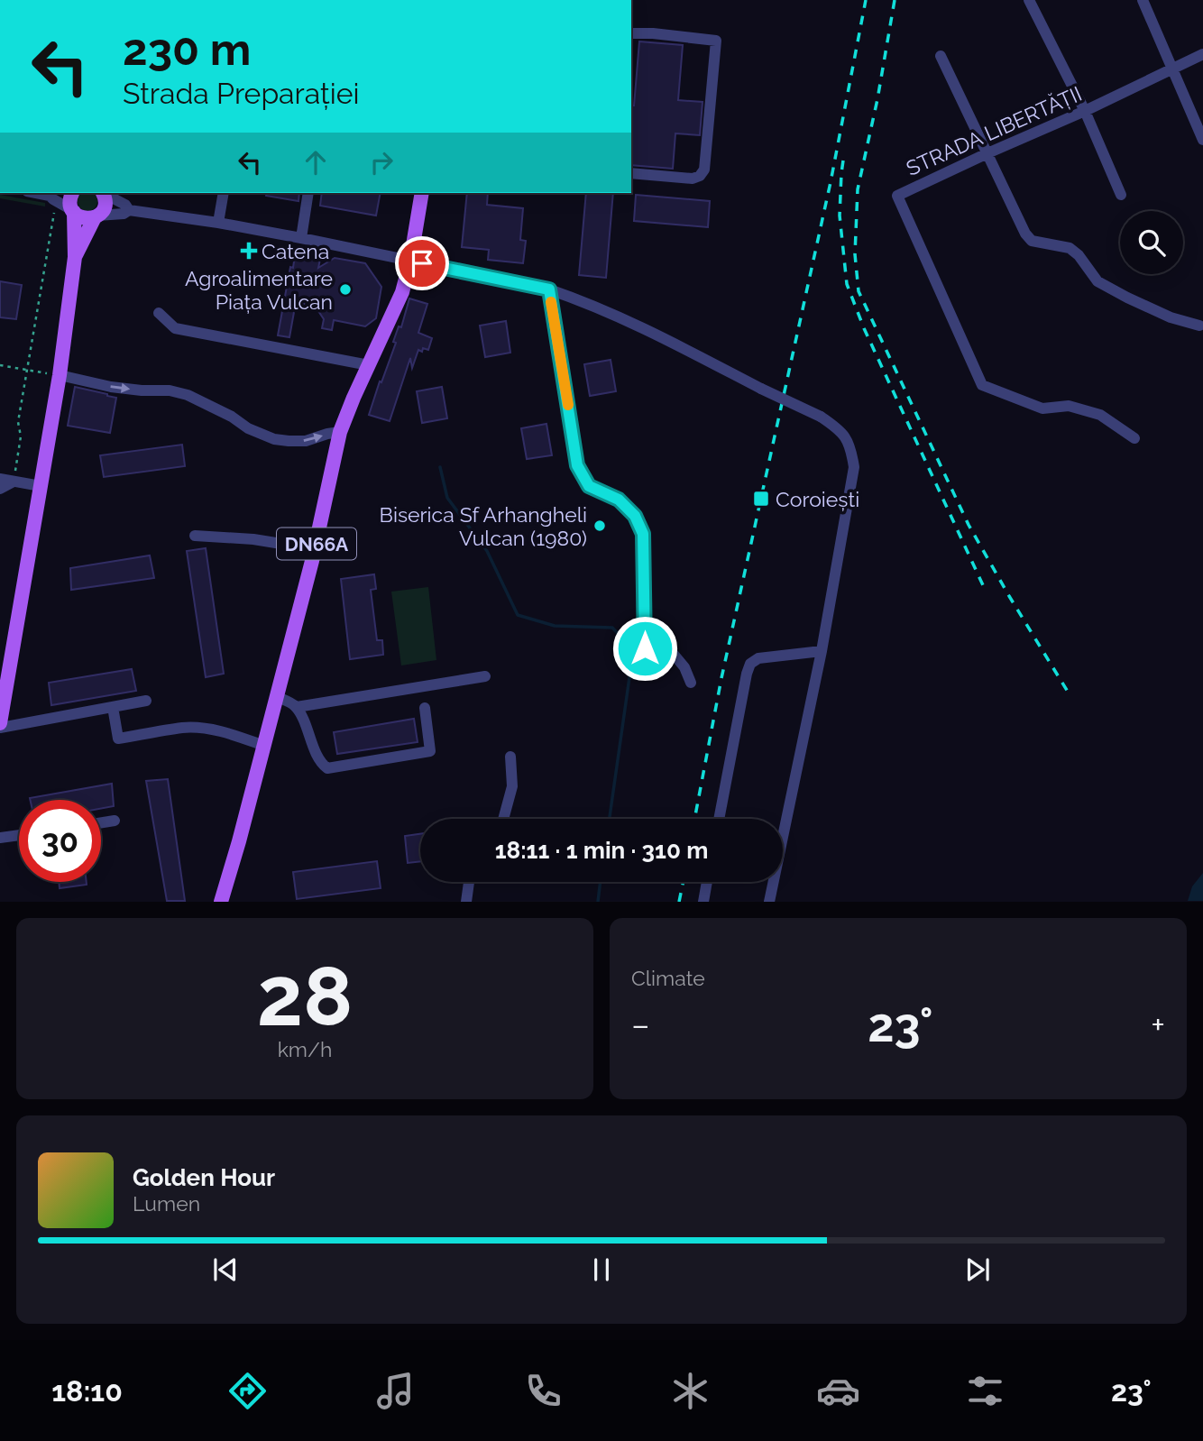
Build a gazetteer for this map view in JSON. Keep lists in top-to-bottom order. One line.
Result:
{"streets":{"main road":["DN66A"],"street":["STRADA LIBERTĂȚII"]},"places":{"health":["Catena"],"other":["Agroalimentare Piața Vulcan","Biserica Sf Arhangheli Vulcan (1980)"],"transit":["Coroiești"]},"page":{"turn":["230 m","Strada Preparației"],"limit":"30","trip":"18:11 · 1 min · 310 m","tile":[["28","km/h"],"Climate"],"heat":["−","23°","+"],"song":["Golden Hour","Lumen"],"tabs":["18:10","23°"]}}
